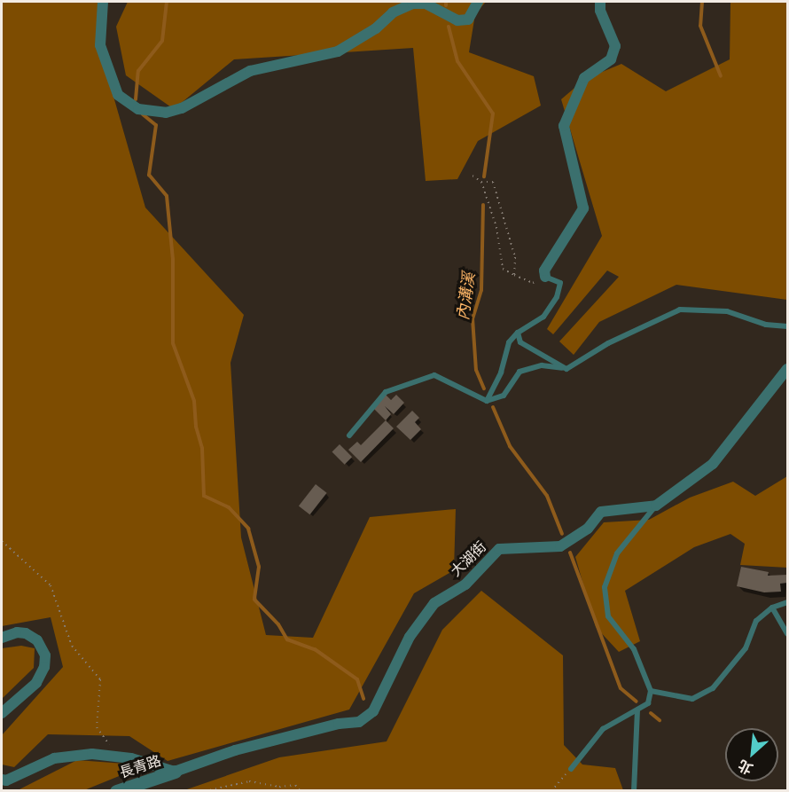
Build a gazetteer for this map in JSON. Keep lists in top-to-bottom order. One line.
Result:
{"streets":{"street":["大湖街","長青路"]},"crossings":[["大湖街","長青路"]],"water":["內溝溪"],"north":"bottom left"}
